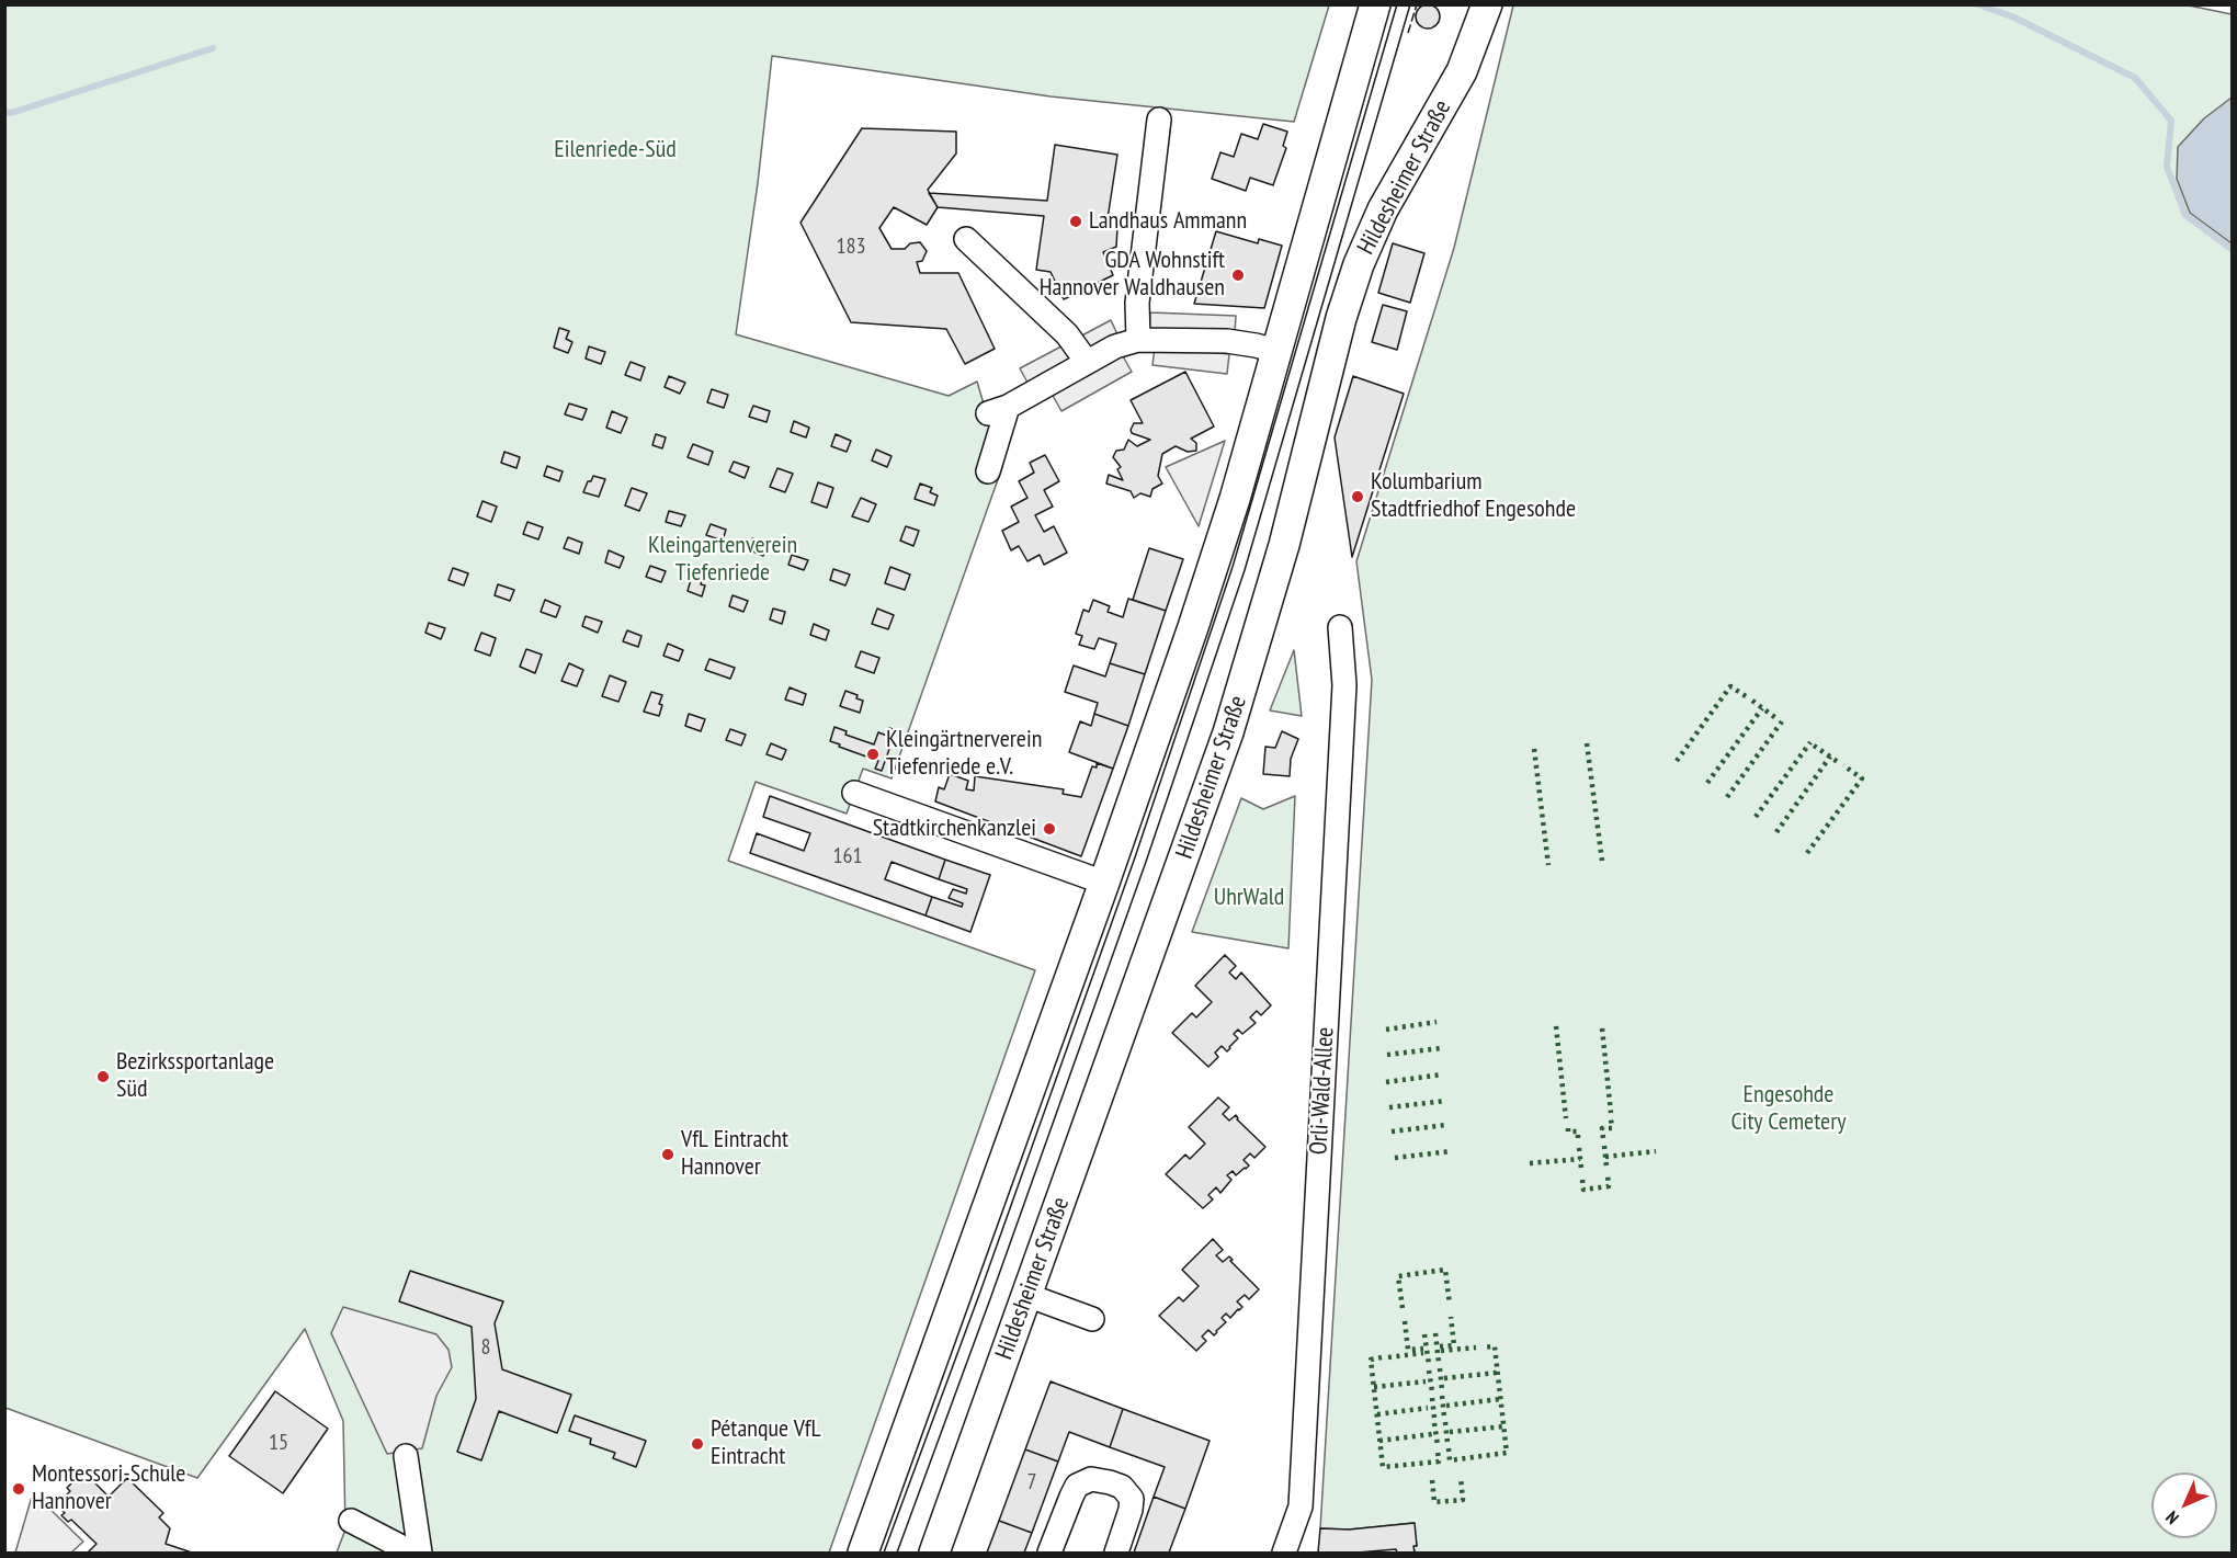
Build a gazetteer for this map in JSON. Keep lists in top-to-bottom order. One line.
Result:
{"streets":{"main road":["Hildesheimer Straße"],"street":["Orli-Wald-Allee"]},"parks":["Eilenriede-Süd","Kleingartenverein Tiefenriede","UhrWald","Engesohde City Cemetery"],"places":["Landhaus Ammann","GDA Wohnstift Hannover Waldhausen","Kolumbarium Stadtfriedhof Engesohde","Kleingärtnerverein Tiefenriede e.V.","Stadtkirchenkanzlei","Bezirkssportanlage Süd","VfL Eintracht Hannover","Pétanque VfL Eintracht","Montessori-Schule Hannover"],"house_numbers":["183","161","8","15","7"],"north":"bottom left"}
